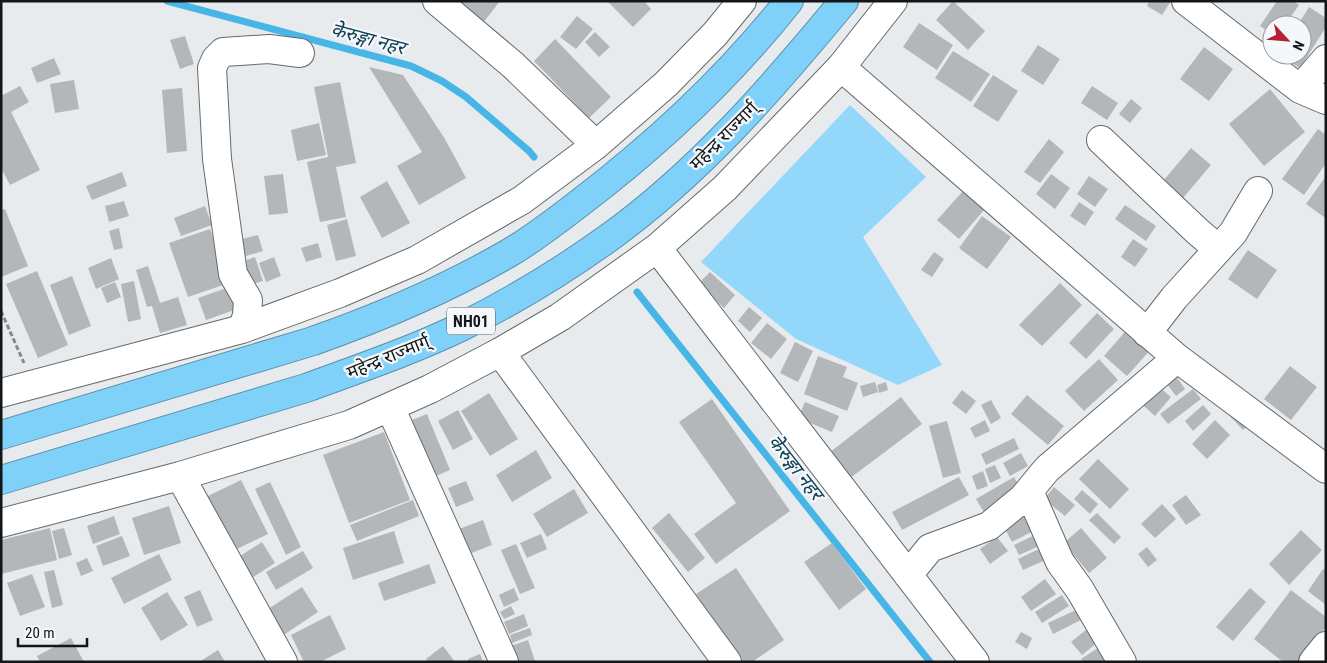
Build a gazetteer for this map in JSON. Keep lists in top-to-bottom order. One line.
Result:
{"streets":{"highway":["महेन्द्र राज्मार्ग्","NH01"]},"water":["केेरुङ्गा नहर"],"scale_bar":"20 m","north":"bottom right"}
